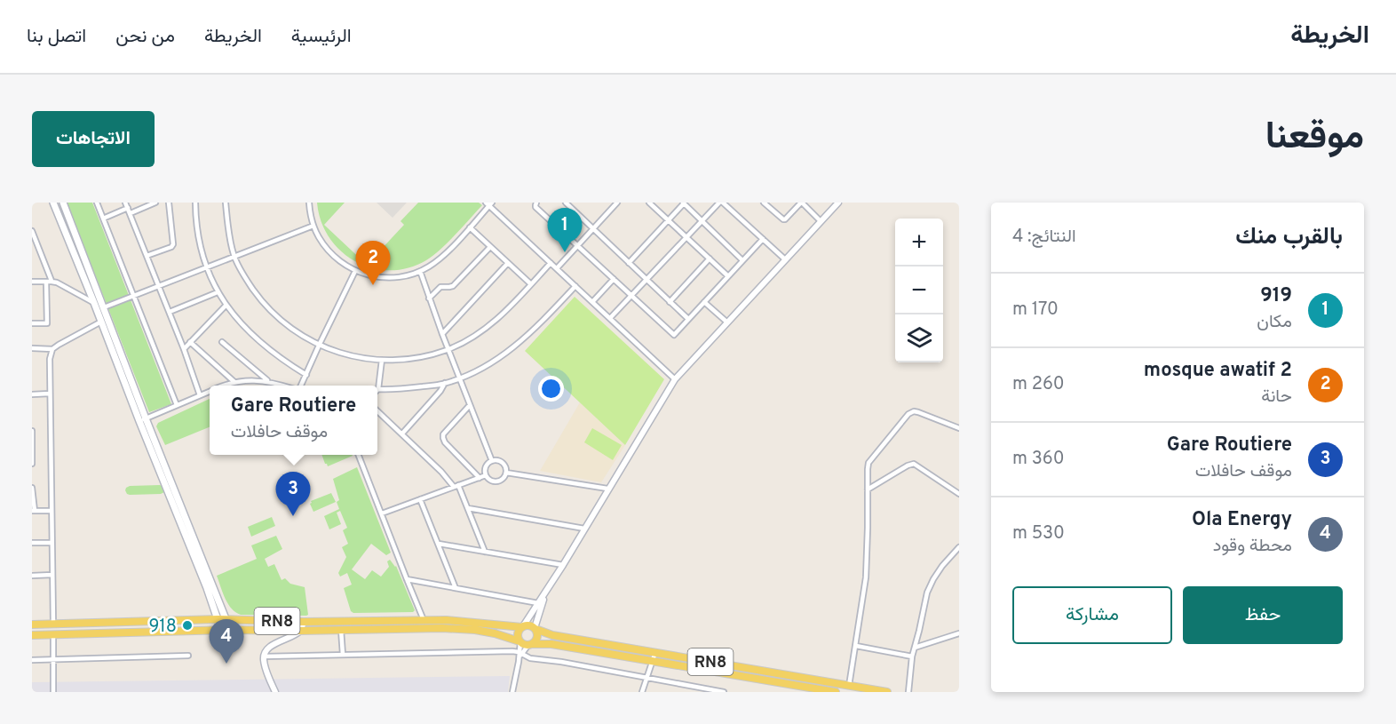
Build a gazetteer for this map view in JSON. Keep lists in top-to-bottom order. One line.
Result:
{"streets":{"main road":["RN8"]},"places":["918"],"page":{"header":"الخريطة","nav":["الرئيسية","الخريطة","من نحن","اتصل بنا"],"title":"موقعنا","buttons":["الاتجاهات",["حفظ","مشاركة"]],"heading":["بالقرب منك","النتائج: 4"],"pins":["1","2","3","4"],"map_buttons":["+","−"],"list":[{"mark":"1","name":"919","note":"مكان","value":"170 m"},{"mark":"2","name":"mosque awatif 2","note":"حانة","value":"260 m"},{"mark":"3","name":"Gare Routiere","note":"موقف حافلات","value":"360 m"},{"mark":"4","name":"Ola Energy","note":"محطة وقود","value":"530 m"}],"popup":["Gare Routiere","موقف حافلات"]}}
